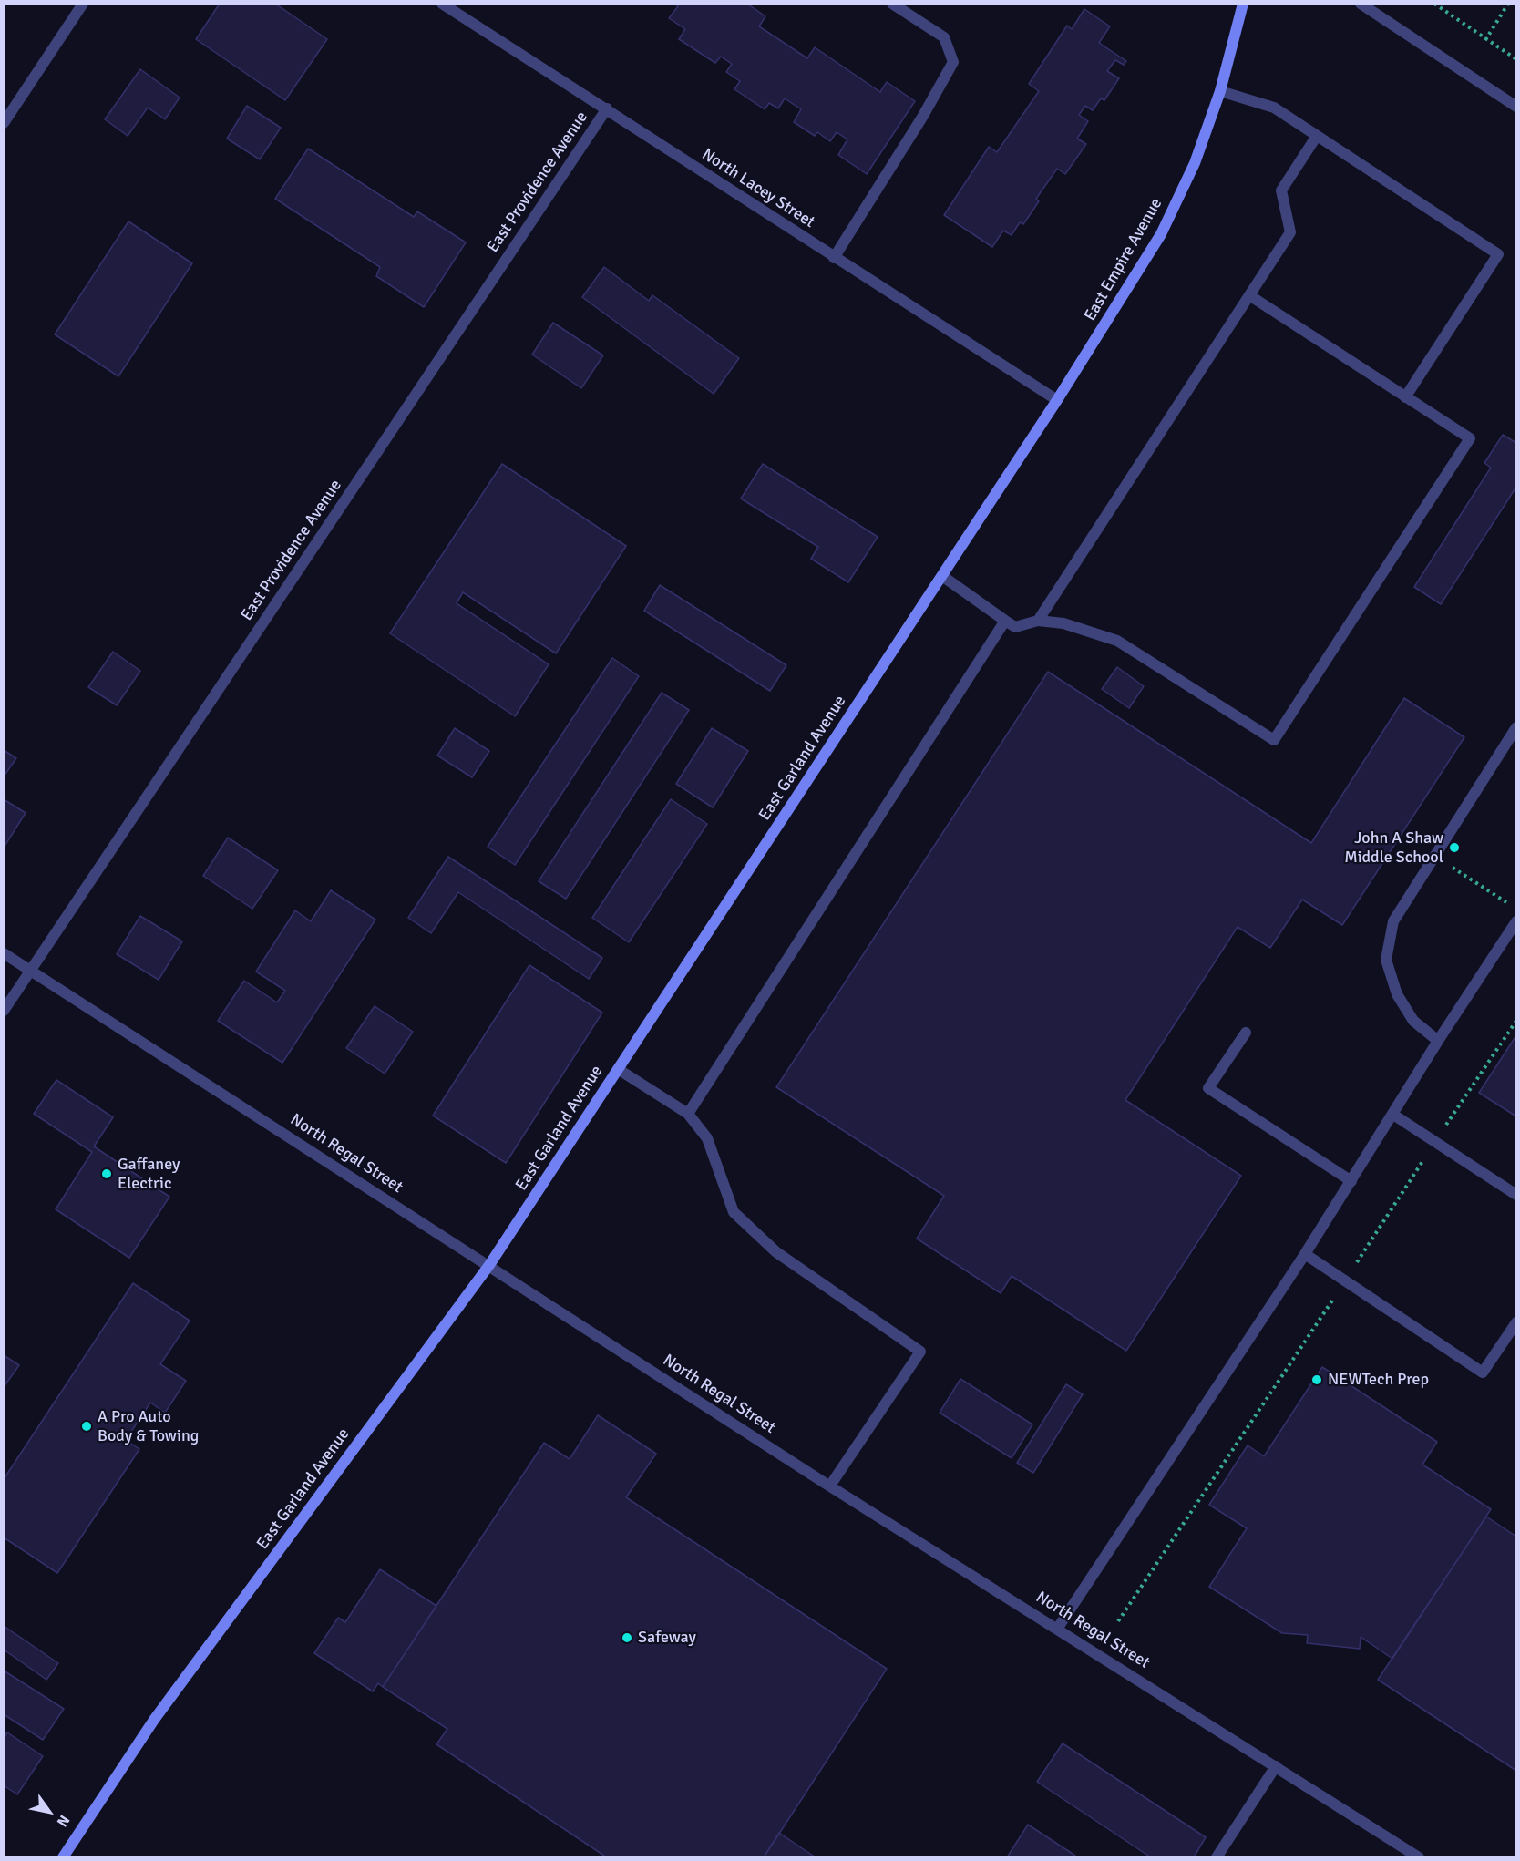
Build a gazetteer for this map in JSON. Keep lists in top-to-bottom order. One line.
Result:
{"streets":{"street":["East Providence Avenue","North Lacey Street","East Empire Avenue","East Garland Avenue","North Regal Street"]},"crossings":[["East Providence Avenue","North Lacey Street"],["East Providence Avenue","North Regal Street"],["North Lacey Street","East Empire Avenue"],["North Lacey Street","East Garland Avenue"],["East Empire Avenue","East Garland Avenue"],["East Garland Avenue","North Regal Street"]],"places":["John A Shaw Middle School","Gaffaney Electric","NEWTech Prep","A Pro Auto Body & Towing","Safeway"],"north":"bottom right"}
